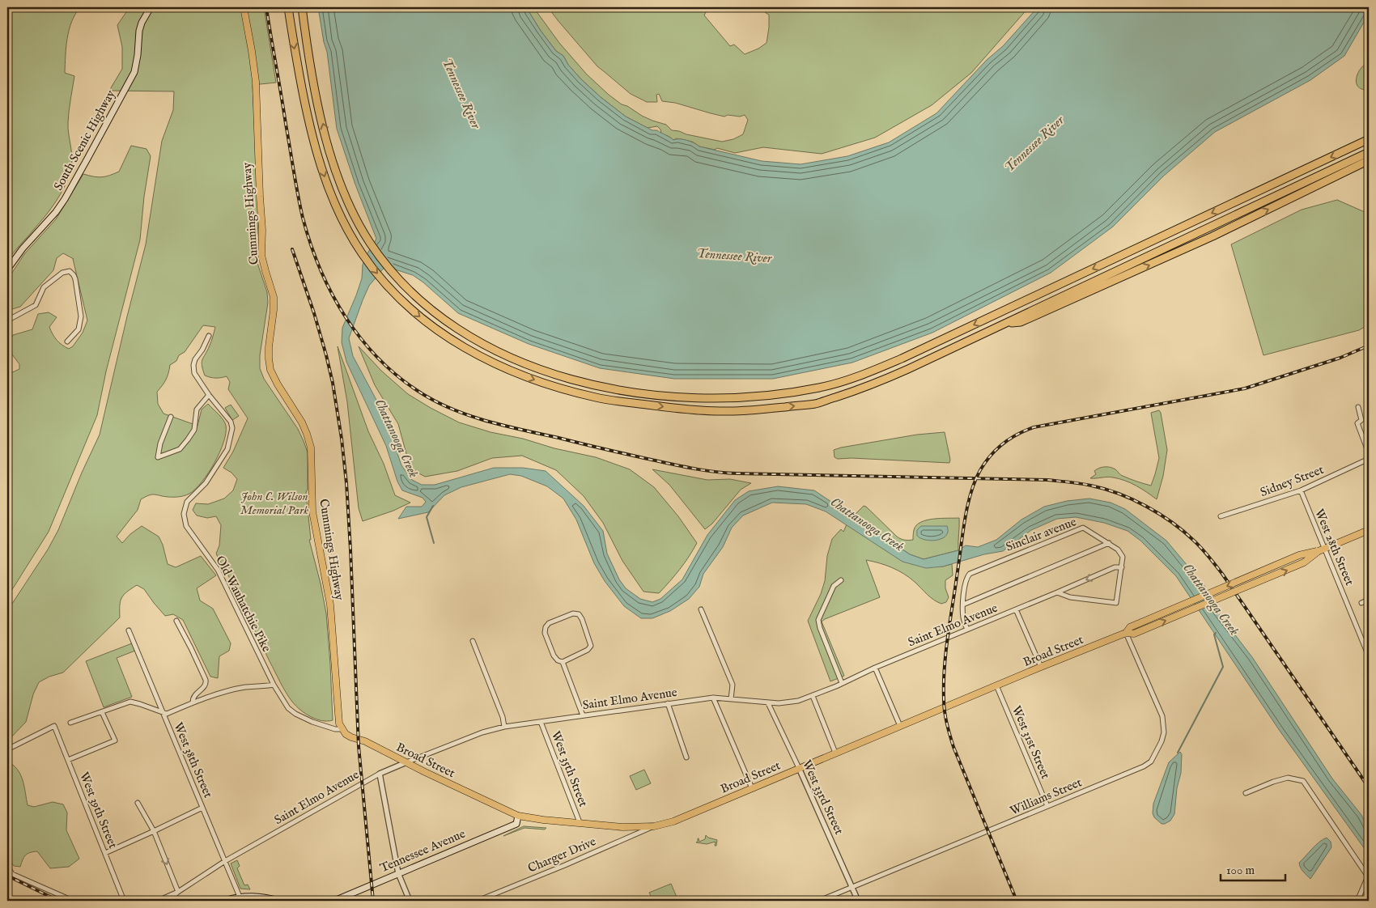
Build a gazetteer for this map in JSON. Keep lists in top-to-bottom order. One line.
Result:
{"streets":{"main road":["South Scenic Highway","Cummings Highway","Broad Street","Tennessee Avenue"],"street":["Sidney Street","Sinclair avenue","West 28th Street","Old Wauhatchie Pike","Saint Elmo Avenue","West 31st Street","West 38th Street","West 35th Street","Williams Street","West 33rd Street","West 39th Street","Charger Drive"]},"crossings":[["Cummings Highway","Old Wauhatchie Pike"],["Cummings Highway","Broad Street"],["Sidney Street","West 28th Street"],["Sinclair avenue","Saint Elmo Avenue"],["West 28th Street","Broad Street"],["Old Wauhatchie Pike","Broad Street"],["Saint Elmo Avenue","Broad Street"],["Saint Elmo Avenue","West 38th Street"],["Saint Elmo Avenue","West 35th Street"],["Saint Elmo Avenue","West 33rd Street"],["Broad Street","West 31st Street"],["Broad Street","West 35th Street"],["Broad Street","Williams Street"],["Broad Street","West 33rd Street"],["Broad Street","Tennessee Avenue"],["Broad Street","Charger Drive"],["West 31st Street","Williams Street"],["Williams Street","West 33rd Street"]],"water":["Tennessee River","Chattanooga Creek"],"parks":["John C. Wilson Memorial Park"],"scale_bar":"100 m"}
